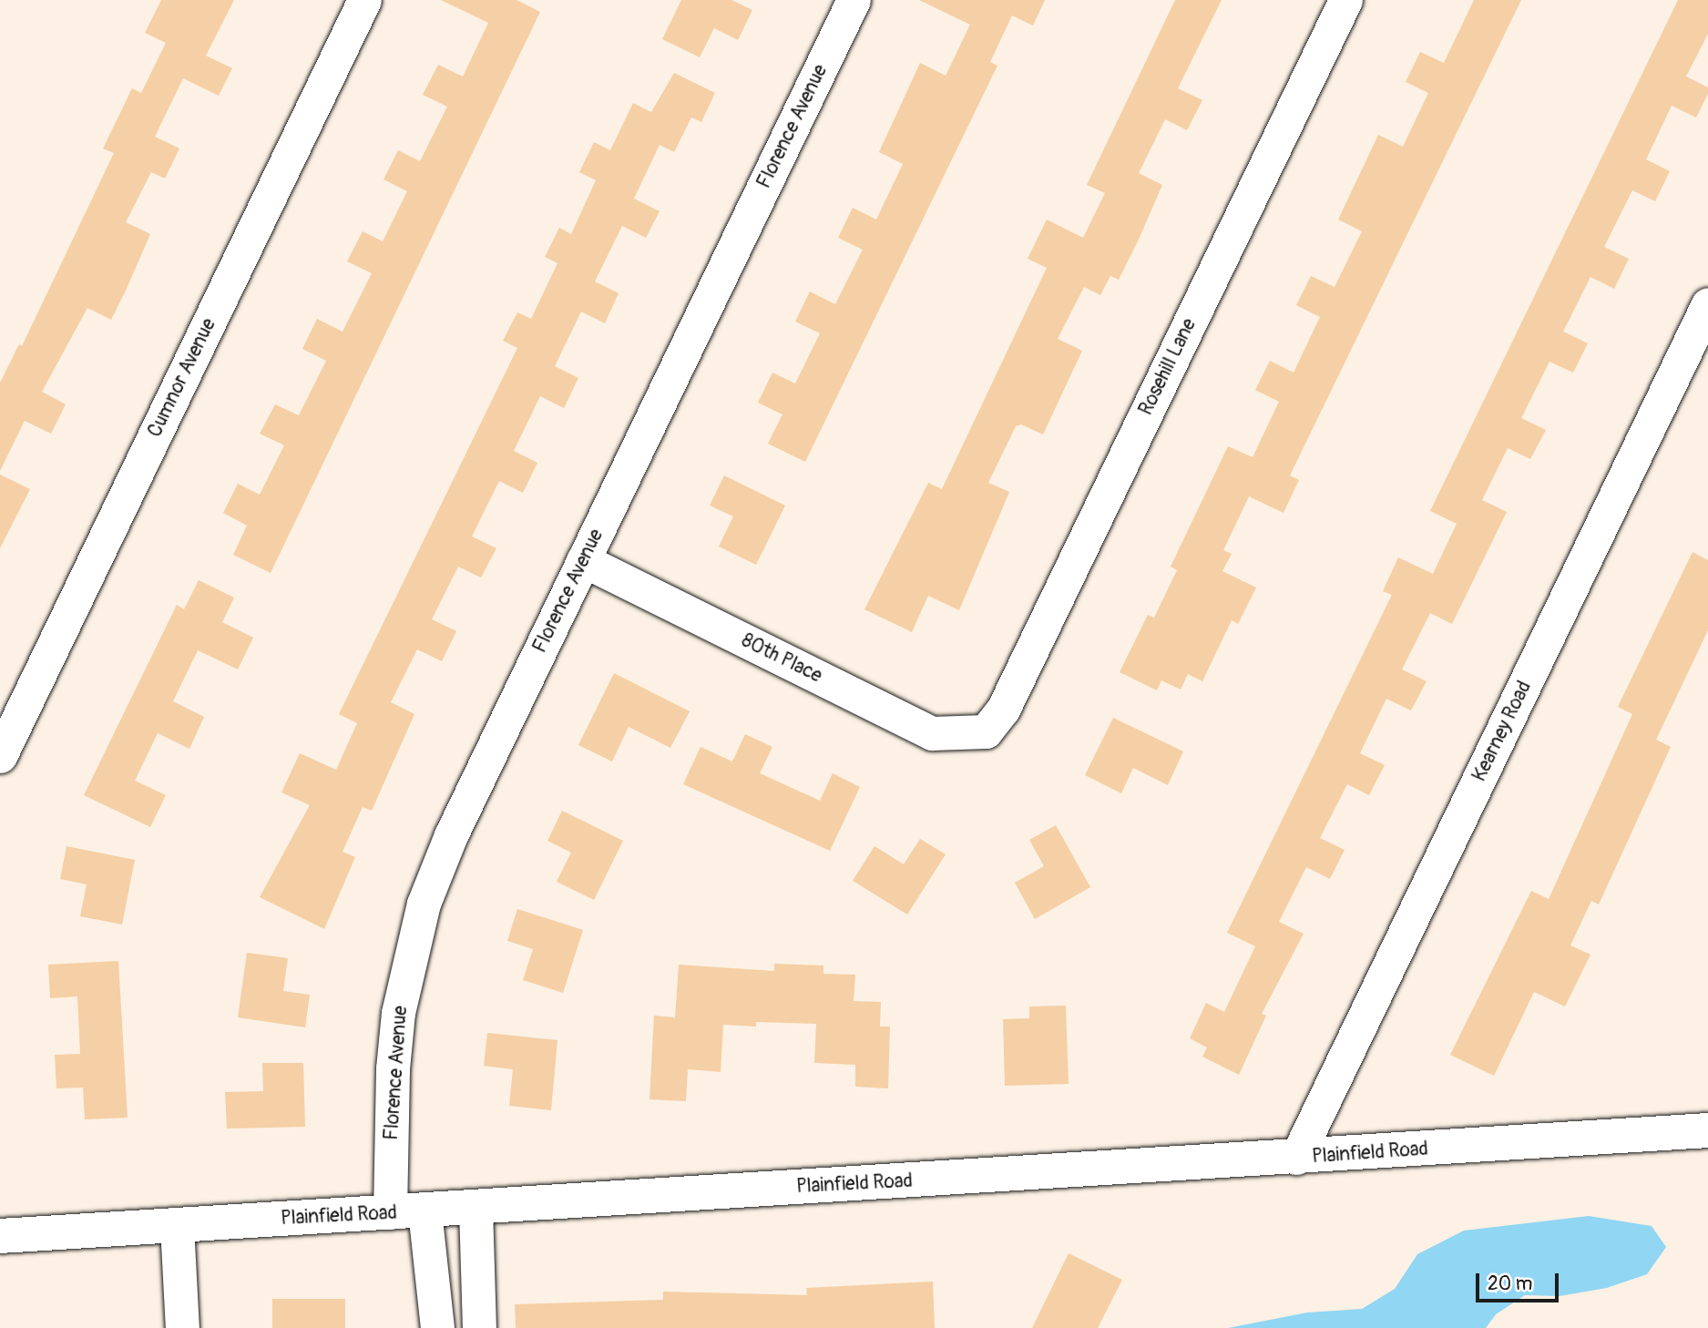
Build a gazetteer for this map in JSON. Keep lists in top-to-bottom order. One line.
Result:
{"streets":{"main road":["Plainfield Road"],"street":["Florence Avenue","Rosehill Lane","Cumnor Avenue","80th Place","Kearney Road"]},"crossings":[["Florence Avenue","80th Place"],["Florence Avenue","Plainfield Road"],["Rosehill Lane","80th Place"],["Kearney Road","Plainfield Road"]],"scale_bar":"20 m"}
